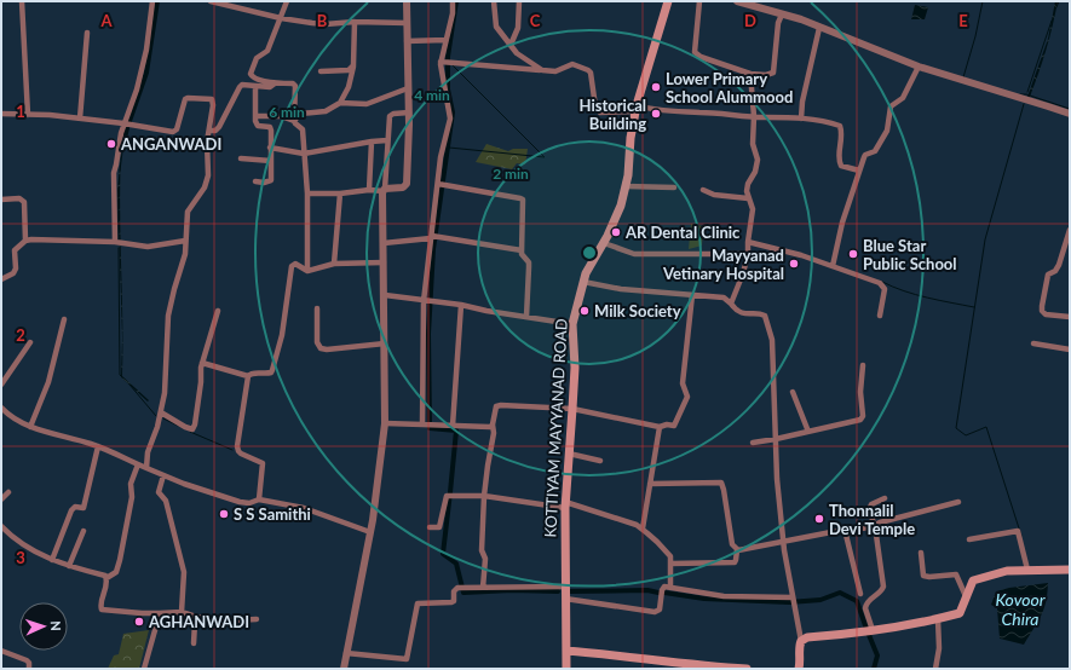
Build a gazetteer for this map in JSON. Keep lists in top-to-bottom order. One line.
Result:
{"streets":{"main road":["KOTTIYAM MAYYANAD ROAD"]},"water":["Kovoor Chira"],"places":["Lower Primary School Alummood","Historical Building","ANGANWADI","AR Dental Clinic","Blue Star Public School","Mayyanad Vetinary Hospital","Milk Society","S S Samithi","Thonnalil Devi Temple","AGHANWADI"],"north":"right","grid":{"columns":["A","B","C","D","E"],"rows":["1","2","3"]},"rings":["4 min","6 min","2 min"]}
